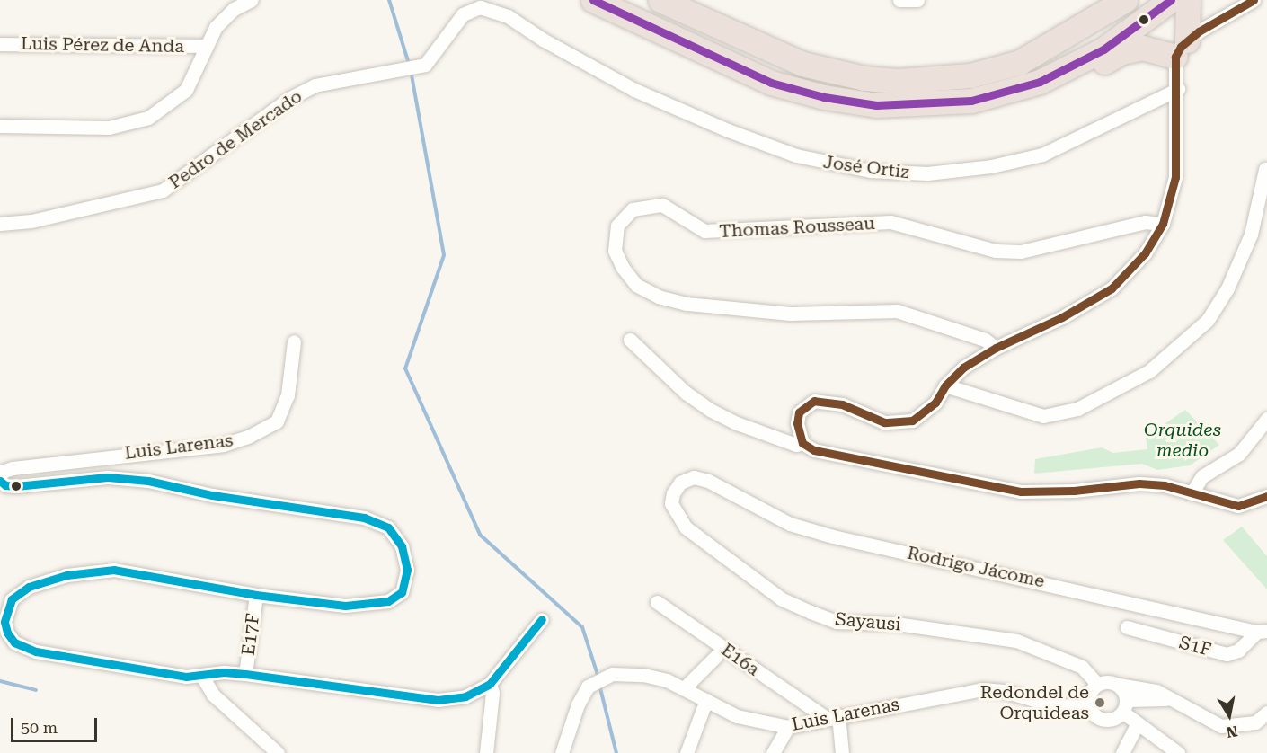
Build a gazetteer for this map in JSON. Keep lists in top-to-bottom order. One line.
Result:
{"streets":{"street":["Luis Pérez de Anda","Pedro de Mercado","José Ortiz","Thomas Rousseau","Luis Larenas","Rodrigo Jácome","Sayausi","E17F","S1F","E16a"]},"crossings":[["Pedro de Mercado","José Ortiz"],["Luis Larenas","Sayausi"],["Luis Larenas","E17F"],["Luis Larenas","E16a"],["Rodrigo Jácome","Sayausi"],["Rodrigo Jácome","S1F"]],"parks":["Orquides medio"],"places":["Redondel de Orquideas"],"scale_bar":"50 m","north":"bottom"}
